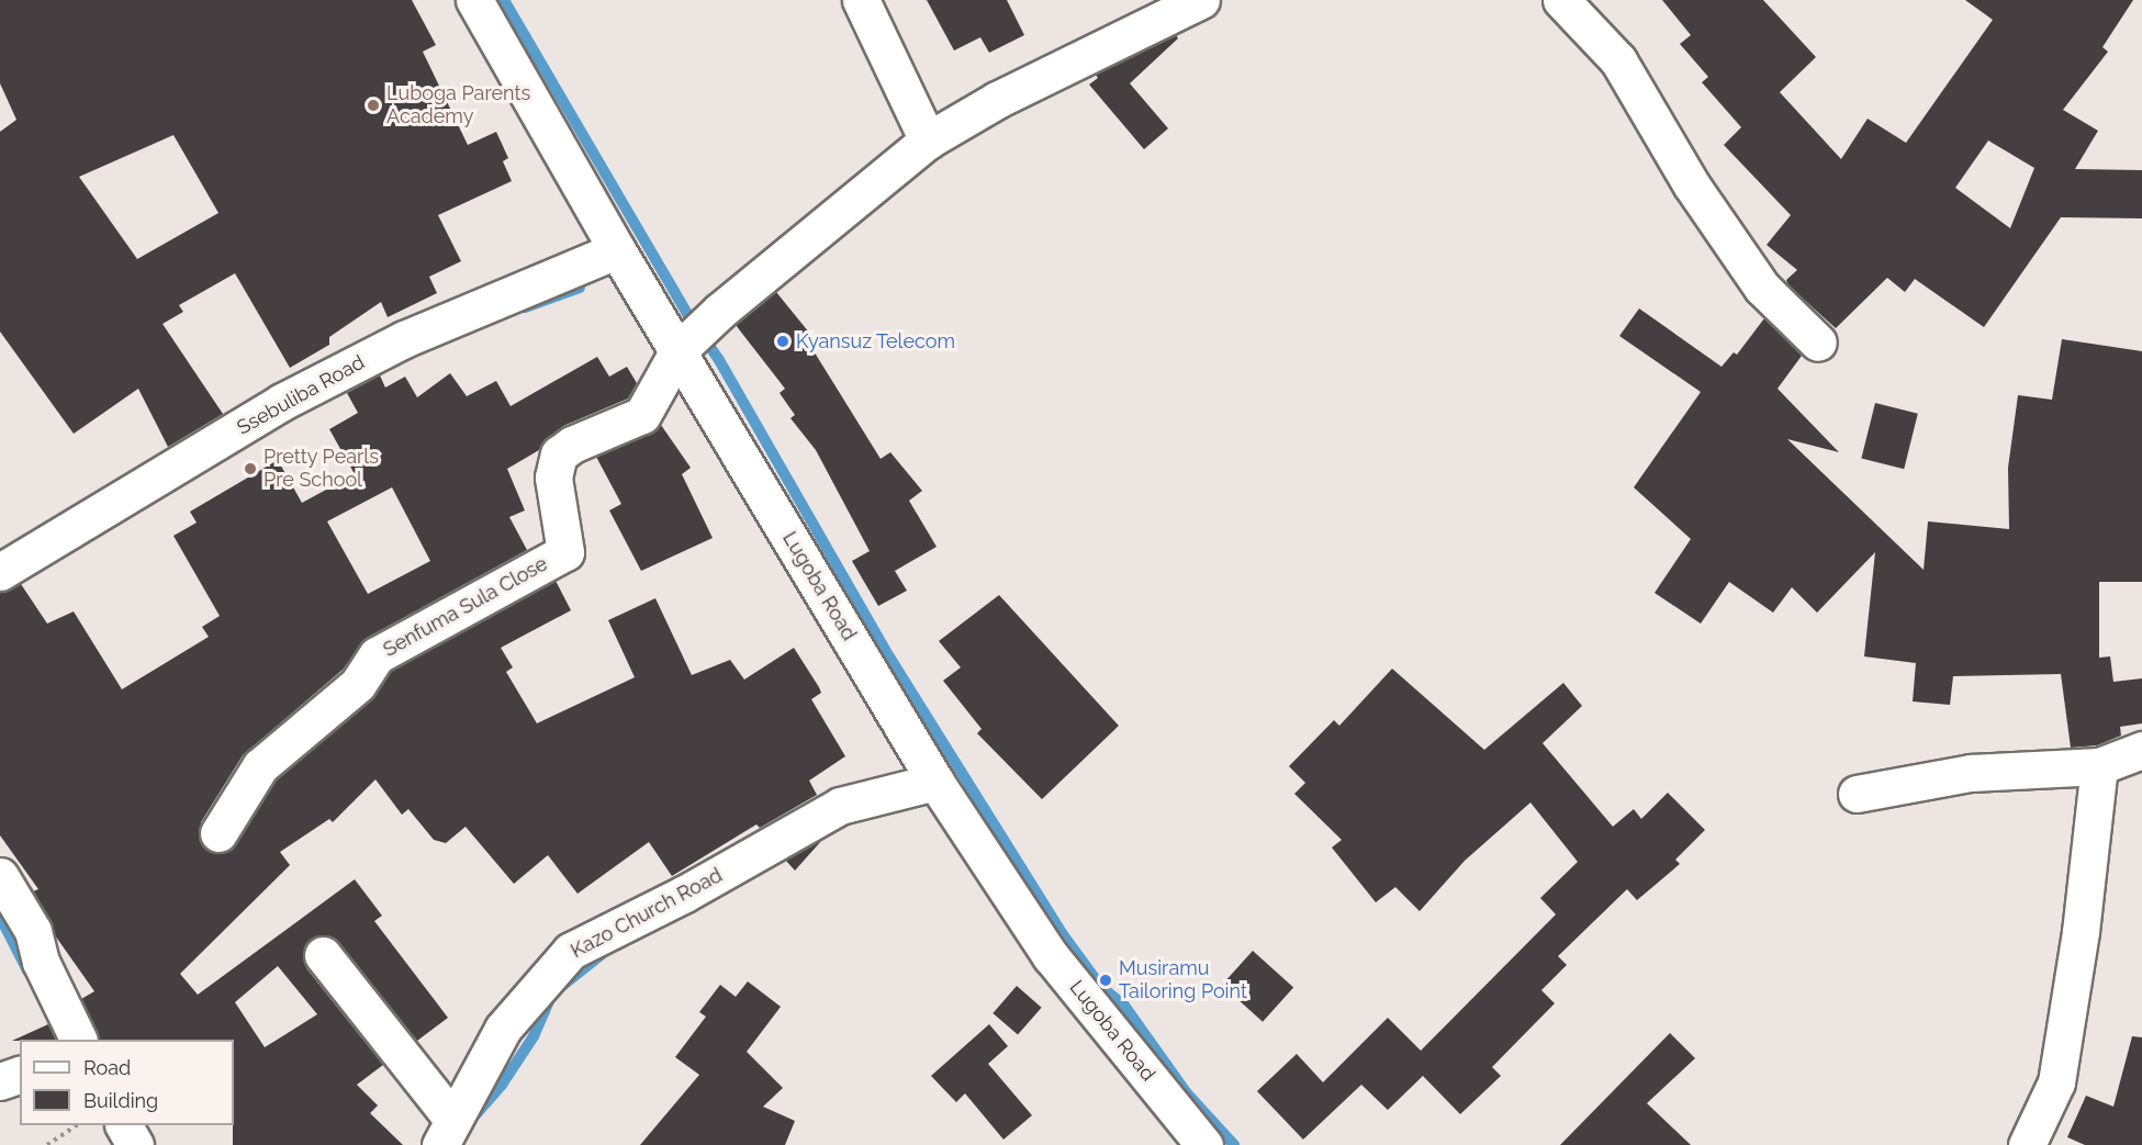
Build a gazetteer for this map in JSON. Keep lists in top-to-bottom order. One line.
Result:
{"streets":{"street":["Ssebuliba Road","Lugoba Road","Senfuma Sula Close","Kazo Church Road"]},"crossings":[["Ssebuliba Road","Lugoba Road"],["Lugoba Road","Senfuma Sula Close"],["Lugoba Road","Kazo Church Road"]],"places":["Luboga Parents Academy","Kyansuz Telecom","Pretty Pearls Pre School","Musiramu Tailoring Point"],"legend":["Road","Building"]}
